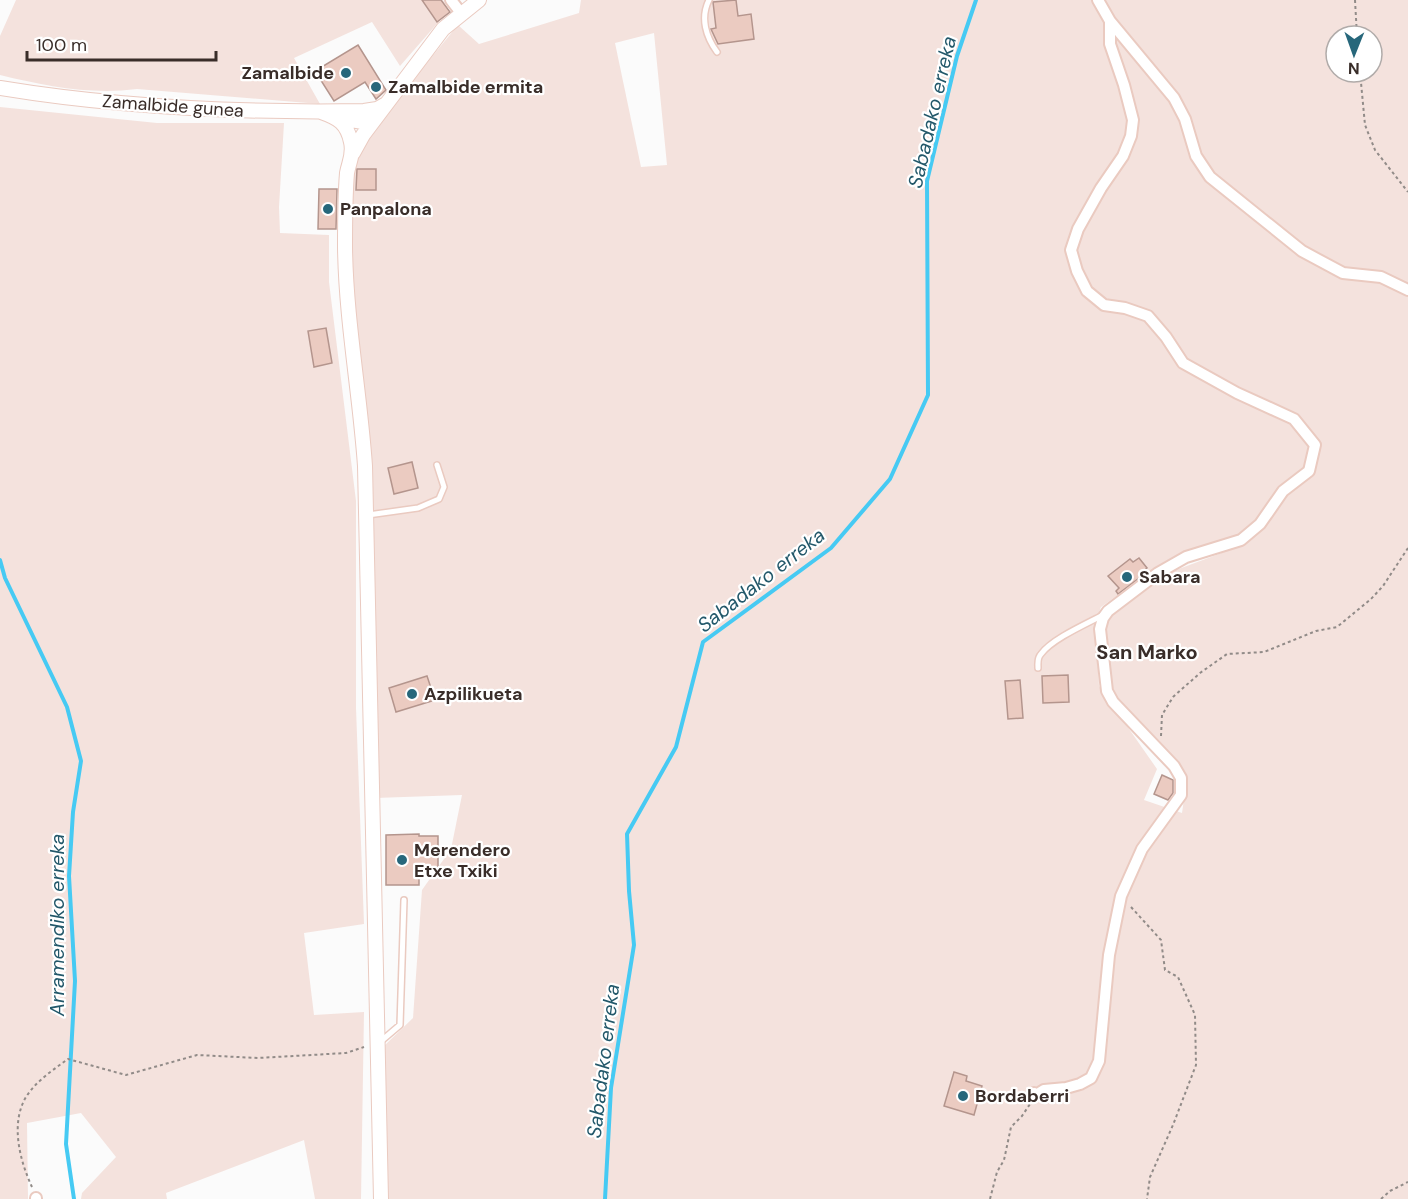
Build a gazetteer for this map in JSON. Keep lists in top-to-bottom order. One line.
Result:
{"streets":{"street":["Zamalbide gunea"]},"districts":["San Marko"],"water":["Sabadako erreka","Arramendiko erreka"],"places":["Zamalbide","Zamalbide ermita","Panpalona","Sabara","Azpilikueta","Merendero Etxe Txiki","Bordaberri"],"scale_bar":"100 m","north":"bottom"}
